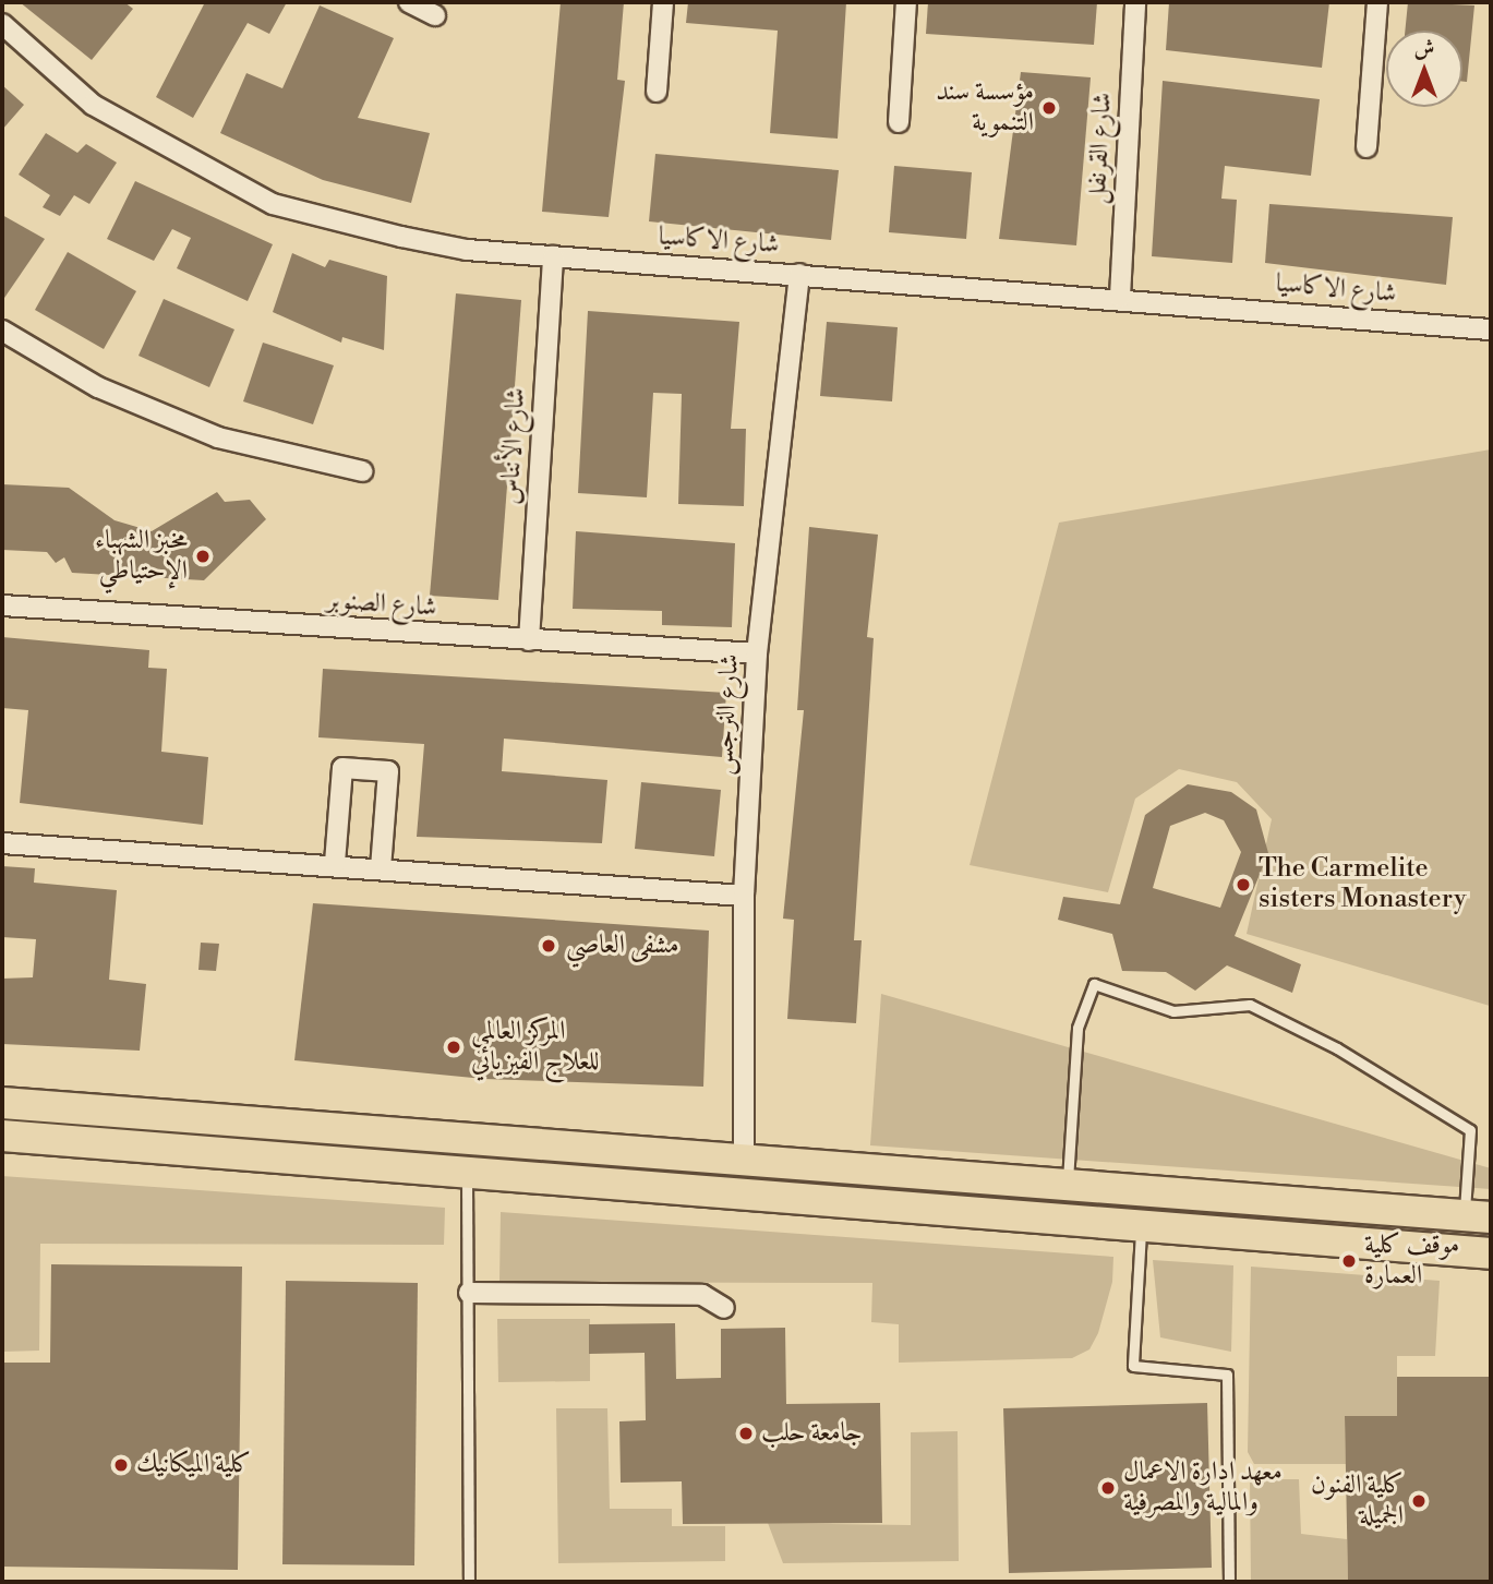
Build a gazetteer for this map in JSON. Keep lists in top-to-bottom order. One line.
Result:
{"streets":{"street":["شارع القرنفل","شارع الاكاسيا","شارع الأنناس","شارع الصنوبر","شارع النرجس"]},"crossings":[["شارع القرنفل","شارع الاكاسيا"],["شارع الاكاسيا","شارع الأنناس"],["شارع الاكاسيا","شارع النرجس"],["شارع الأنناس","شارع الصنوبر"],["شارع الصنوبر","شارع النرجس"]],"places":["مؤسسة سند التنموية","مخبز الشهباء الإحتياطي","The Carmelite sisters Monastery","مشفى العاصي","المركز العالمي للعلاج الفيزيائي","موقف كلية العمارة","جامعة حلب","كلية الميكانيك","معهد ادارة الاعمال والمالية والمصرفية","كلية الفنون الجميلة"],"north":"top"}
